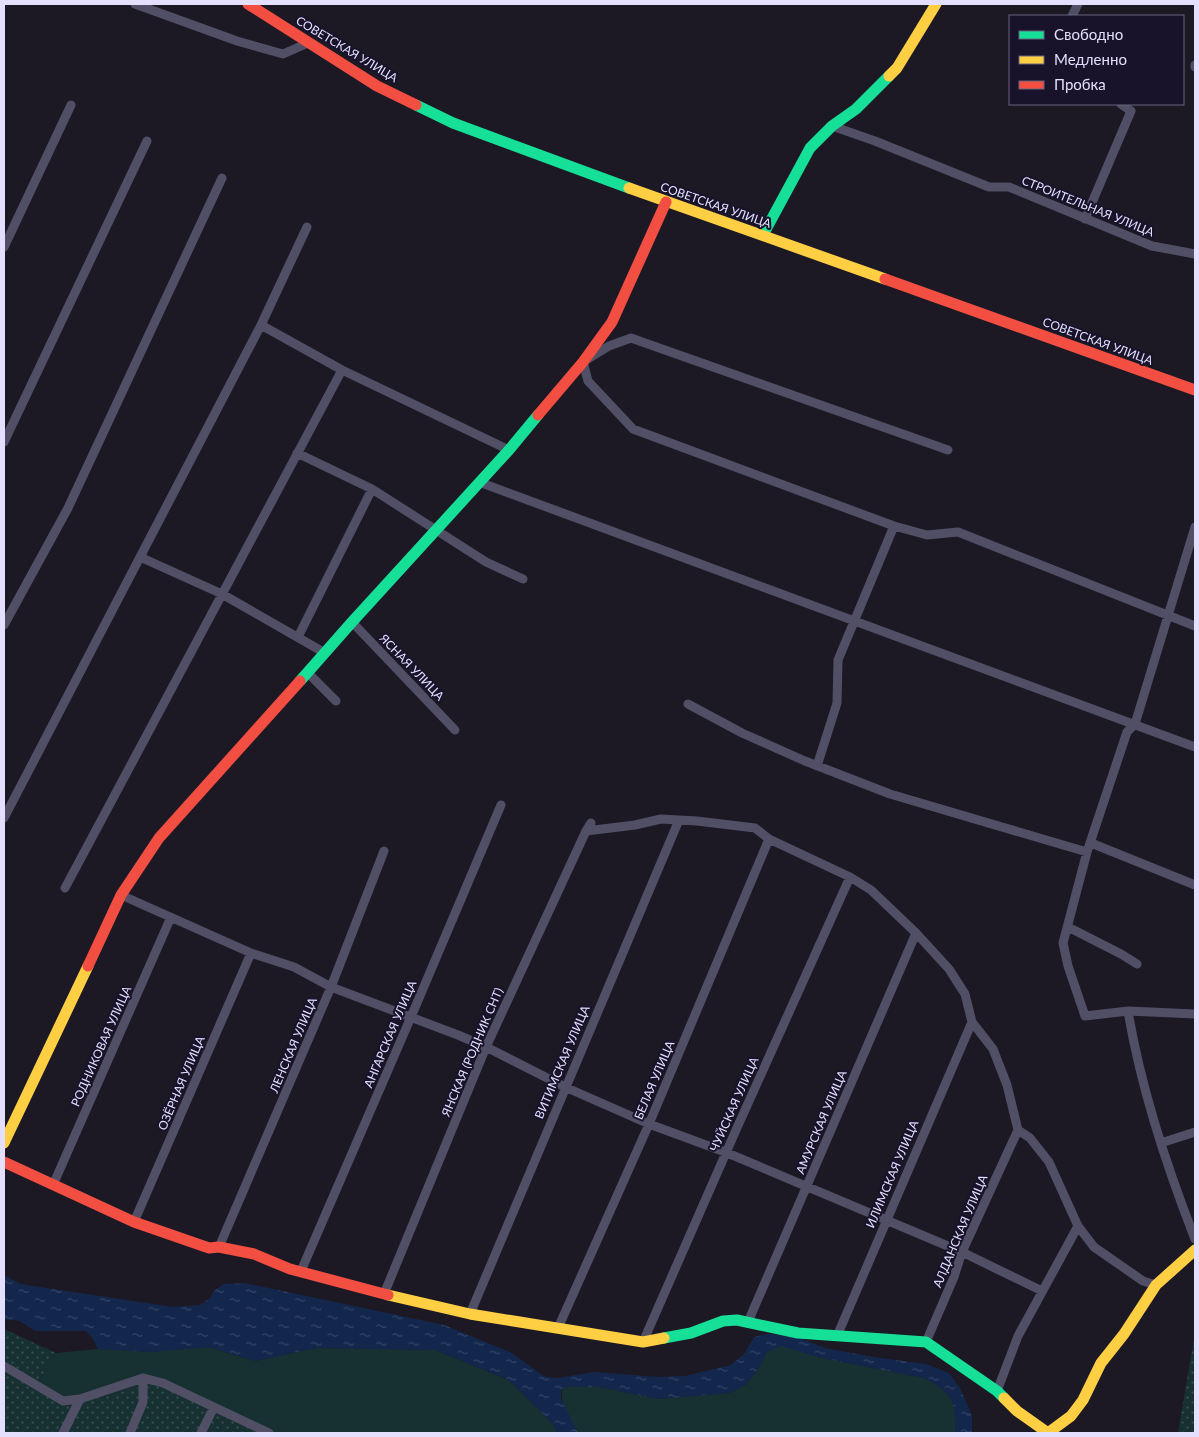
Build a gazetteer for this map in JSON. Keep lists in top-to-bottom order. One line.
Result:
{"streets":{"street":["СОВЕТСКАЯ УЛИЦА","СТРОИТЕЛЬНАЯ УЛИЦА","ЯСНАЯ УЛИЦА","АНГАРСКАЯ УЛИЦА","ЛЕНСКАЯ УЛИЦА","РОДНИКОВАЯ УЛИЦА","ЯНСКАЯ (РОДНИК СНТ)","ВИТИМСКАЯ УЛИЦА","БЕЛАЯ УЛИЦА","ОЗЁРНАЯ УЛИЦА","ЧУЙСКАЯ УЛИЦА","АМУРСКАЯ УЛИЦА","ИЛИМСКАЯ УЛИЦА","АЛДАНСКАЯ УЛИЦА"]},"crossings":[["ЯНСКАЯ (РОДНИК СНТ)","ВИТИМСКАЯ УЛИЦА"]],"legend":["Свободно","Медленно","Пробка"]}
